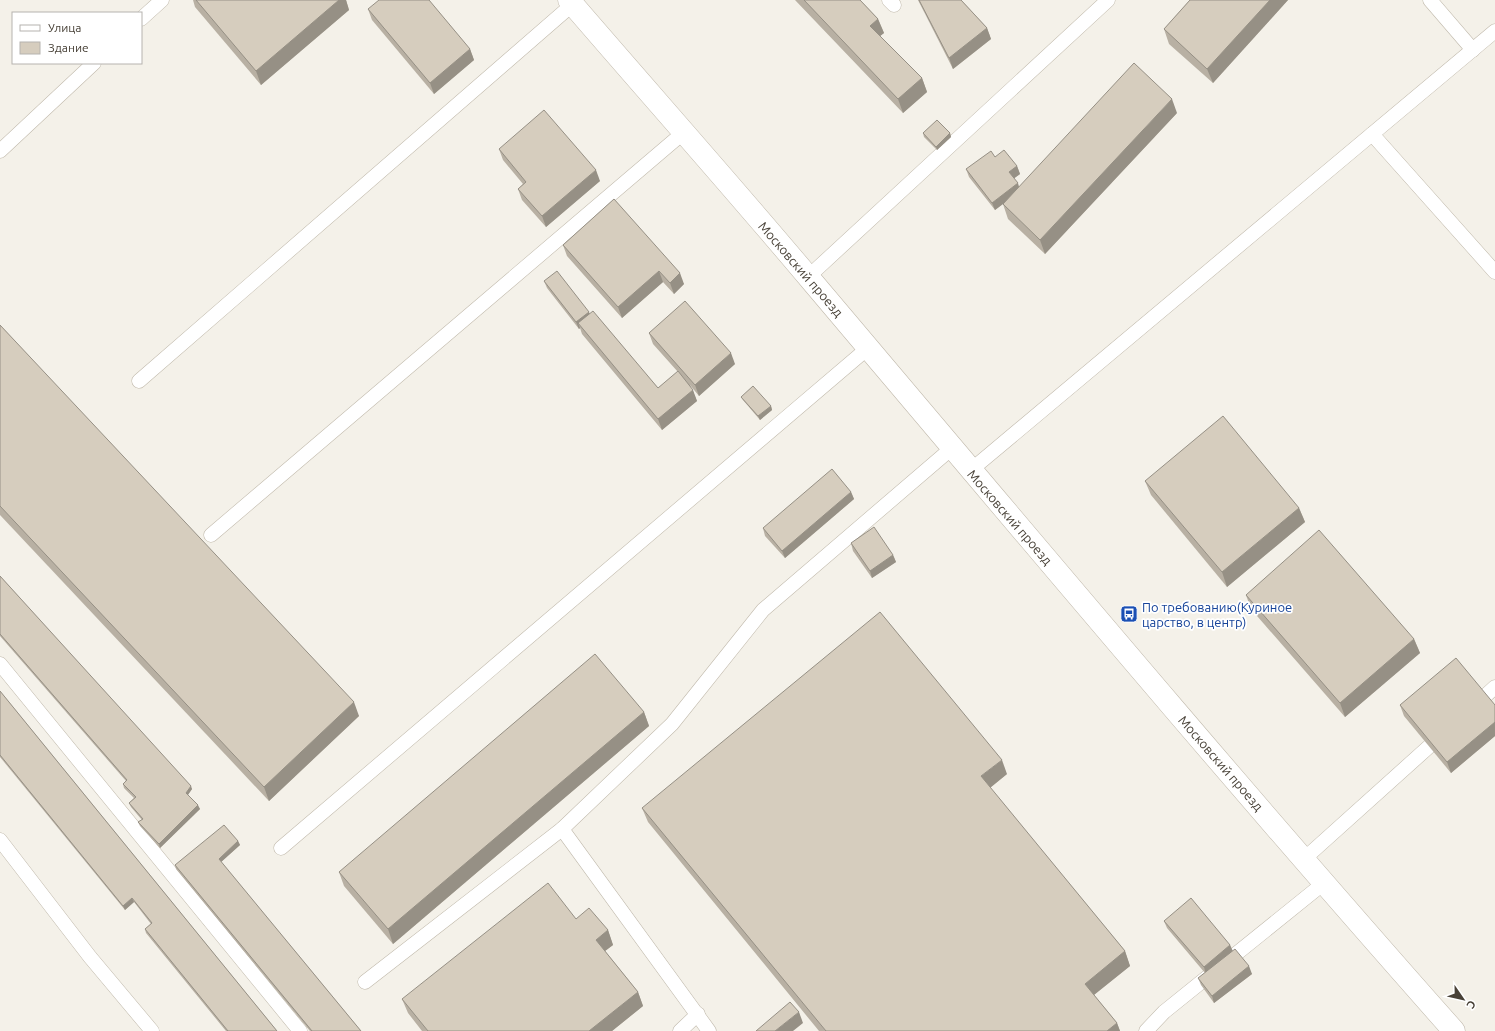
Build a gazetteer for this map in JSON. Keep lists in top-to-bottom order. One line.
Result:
{"streets":{"street":["Московский проезд"]},"places":{"bus stop":["По требованию(Куриное царство, в центр)"]},"legend":["Улица","Здание"],"north":"bottom right"}
